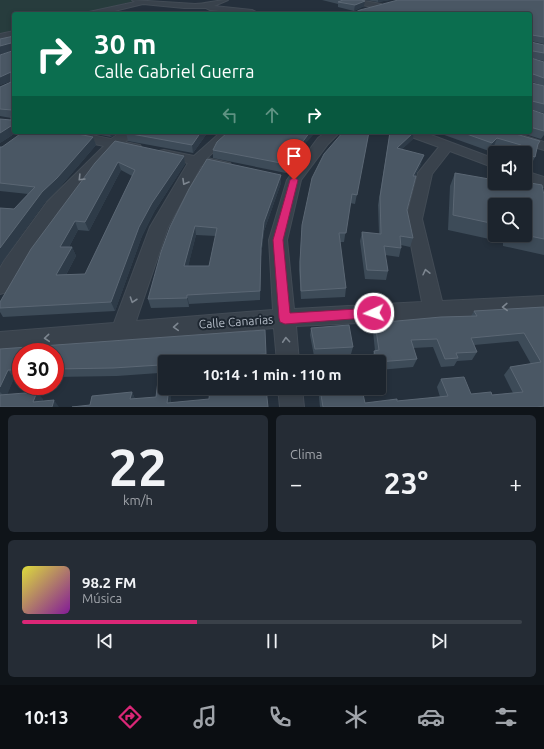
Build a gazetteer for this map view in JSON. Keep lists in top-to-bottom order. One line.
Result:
{"streets":{"street":["Calle Canarias"]},"one_way":["Calle Canarias"],"page":{"turn":["30 m","Calle Gabriel Guerra"],"limit":"30","trip":"10:14 · 1 min · 110 m","tile":[["22","km/h"],"Clima"],"heat":["−","23°","+"],"song":["98.2 FM","Música"],"tabs":"10:13"}}
